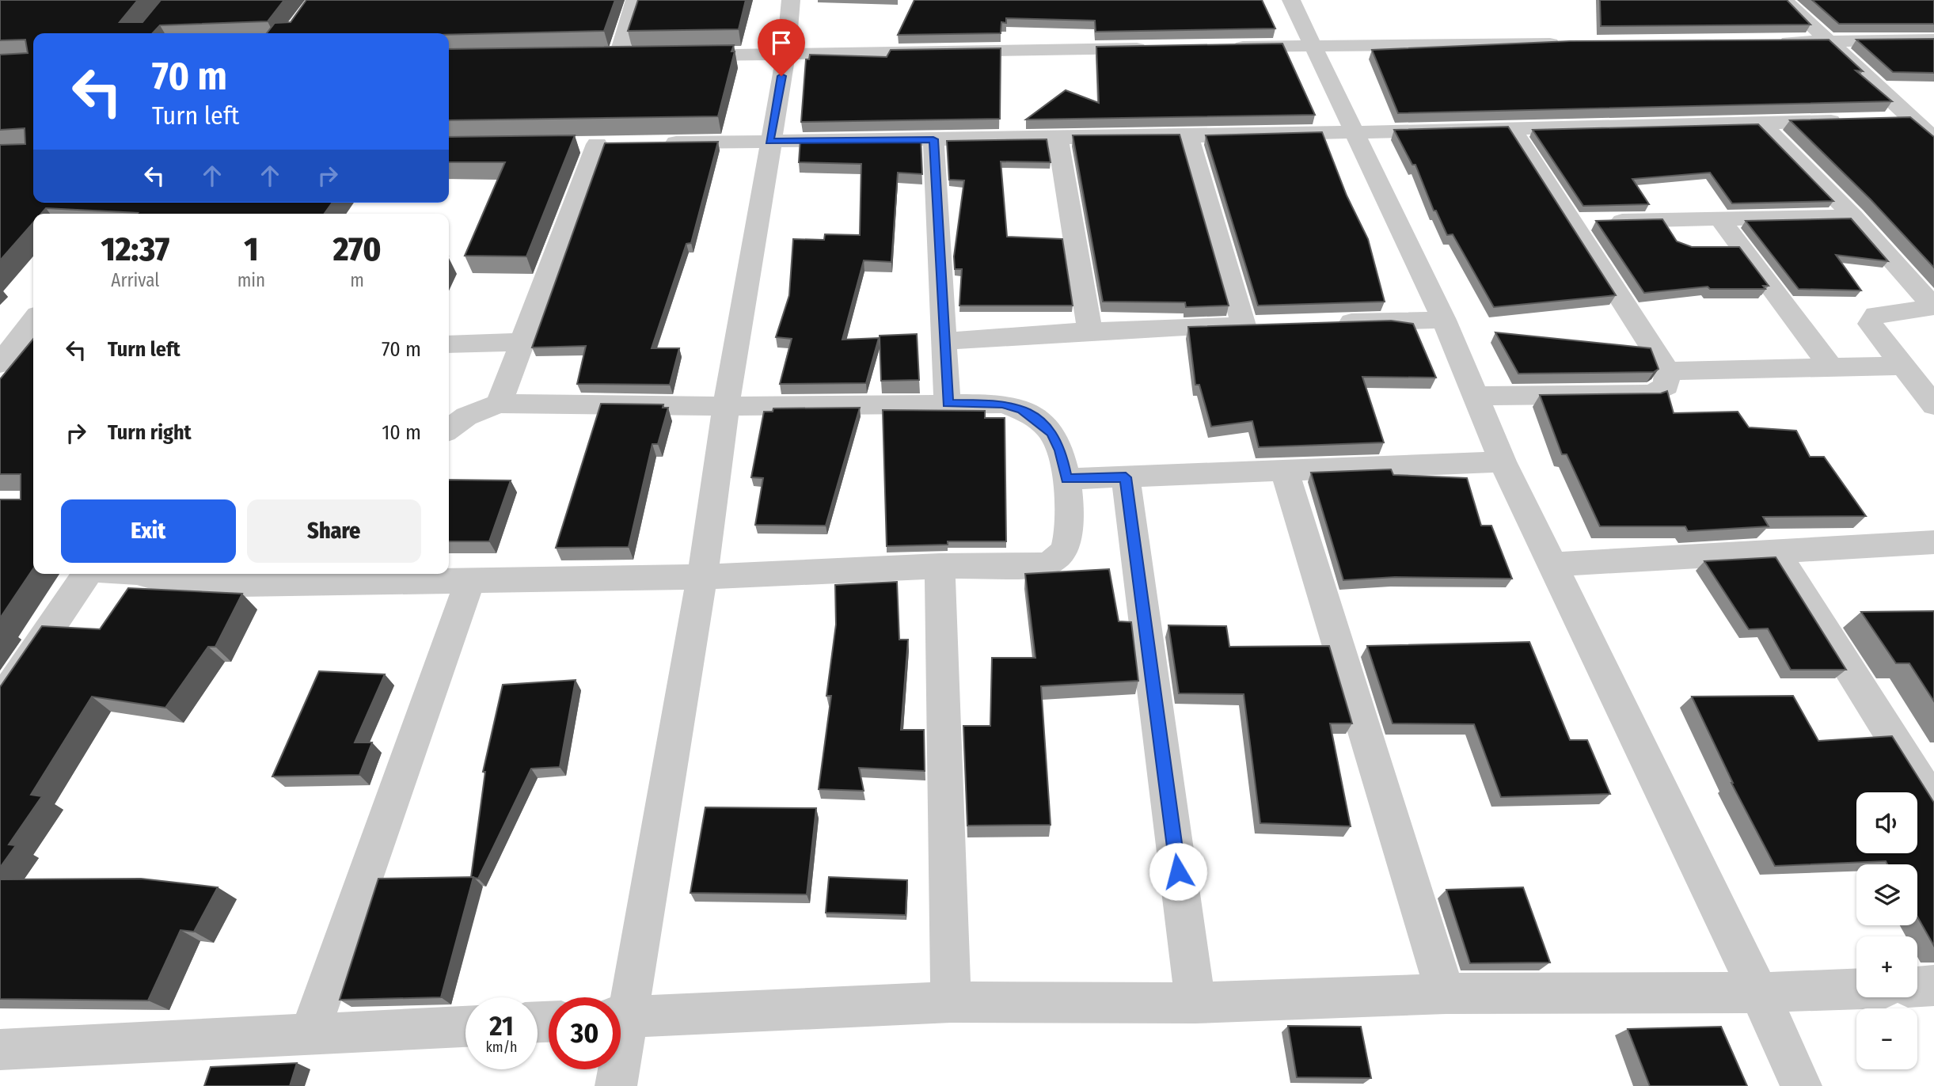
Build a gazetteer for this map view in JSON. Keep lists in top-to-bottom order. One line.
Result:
{"page":{"turn":["70 m","Turn left"],"eta":["12:37","Arrival","1","min","270","m"],"list":[{"name":"Turn left","value":"70 m"},{"name":"Turn right","value":"10 m"}],"buttons":["Exit","Share"],"map_buttons":["+","−"],"speed":"21 km/h","limit":"30"}}
